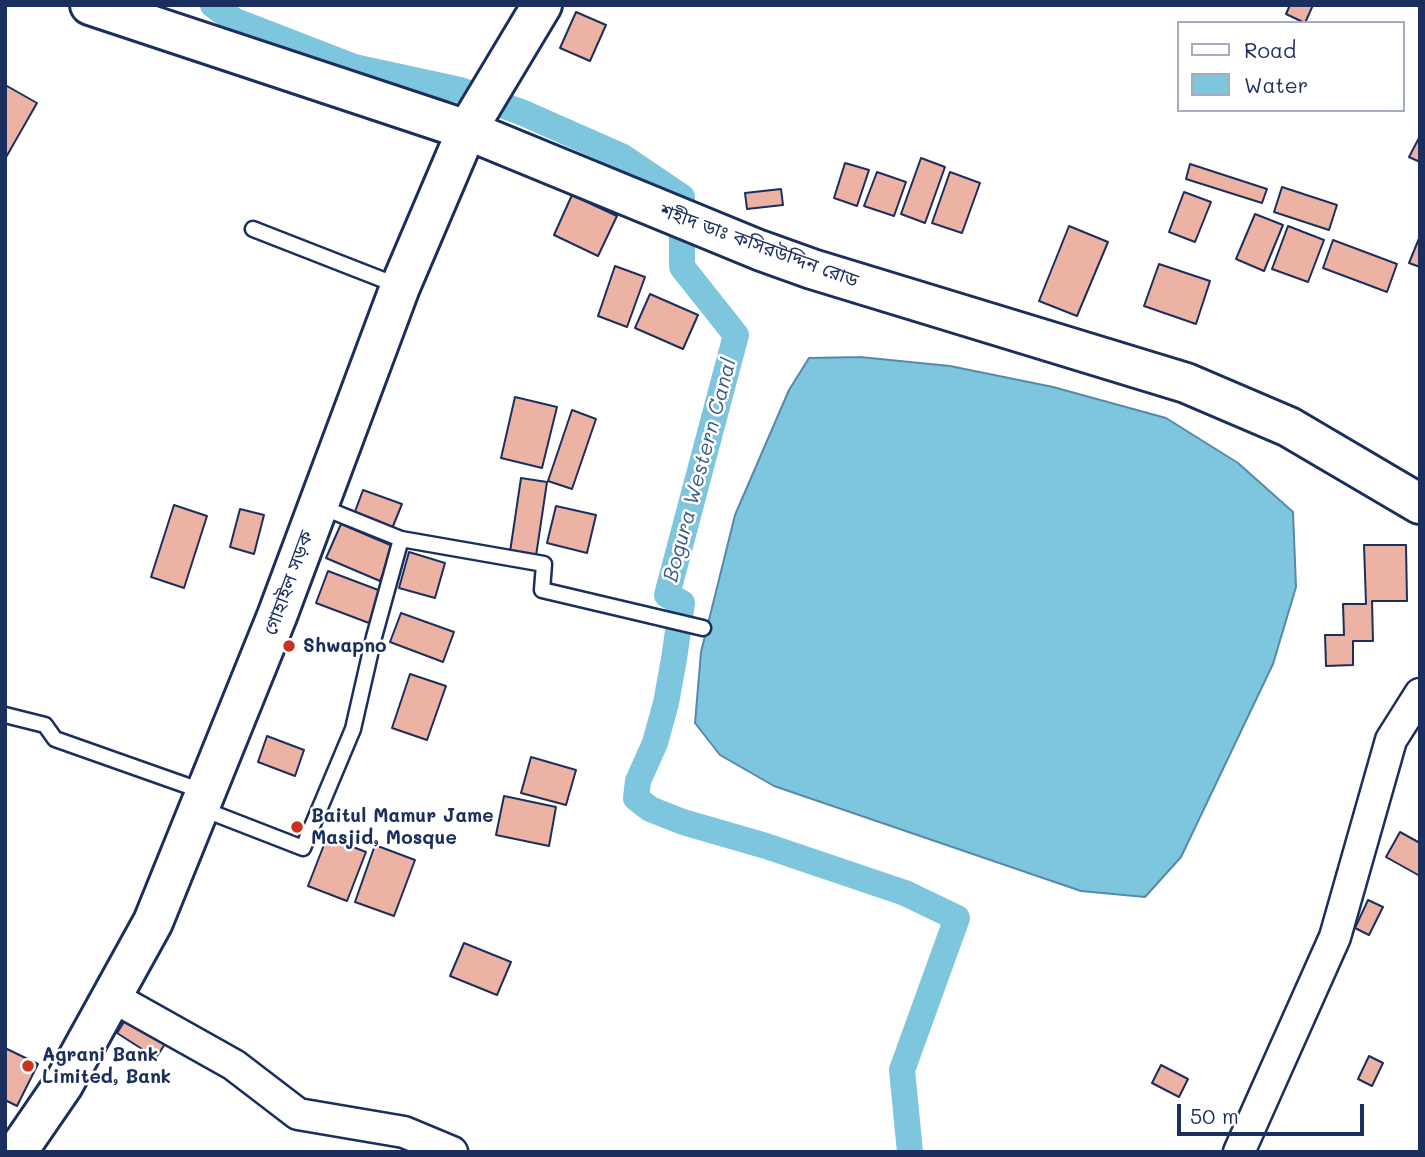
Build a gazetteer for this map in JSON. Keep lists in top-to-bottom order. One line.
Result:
{"streets":{"street":["শহীদ ডাঃ কসিরউদ্দিন রোড","গোহাইল সড়ক"]},"crossings":[["শহীদ ডাঃ কসিরউদ্দিন রোড","গোহাইল সড়ক"]],"water":["Bogura Western Canal"],"places":["Shwapno","Baitul Mamur Jame Masjid, Mosque","Agrani Bank Limited, Bank"],"legend":["Road","Water"],"scale_bar":"50 m"}
